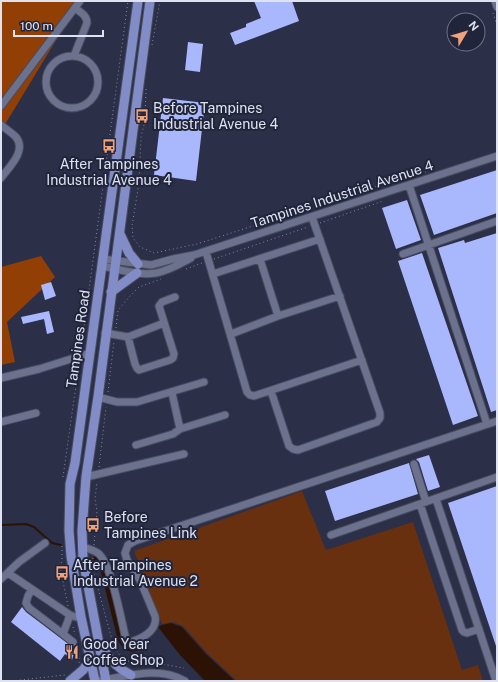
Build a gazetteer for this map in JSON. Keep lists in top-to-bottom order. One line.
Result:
{"streets":{"main road":["Tampines Road"],"street":["Tampines Industrial Avenue 4"]},"crossings":[["Tampines Industrial Avenue 4","Tampines Road"]],"places":{"bus stop":["Before Tampines Industrial Avenue 4","After Tampines Industrial Avenue 4","Before Tampines Link","After Tampines Industrial Avenue 2"],"restaurant":["Good Year Coffee Shop"]},"scale_bar":"100 m","north":"top right"}
